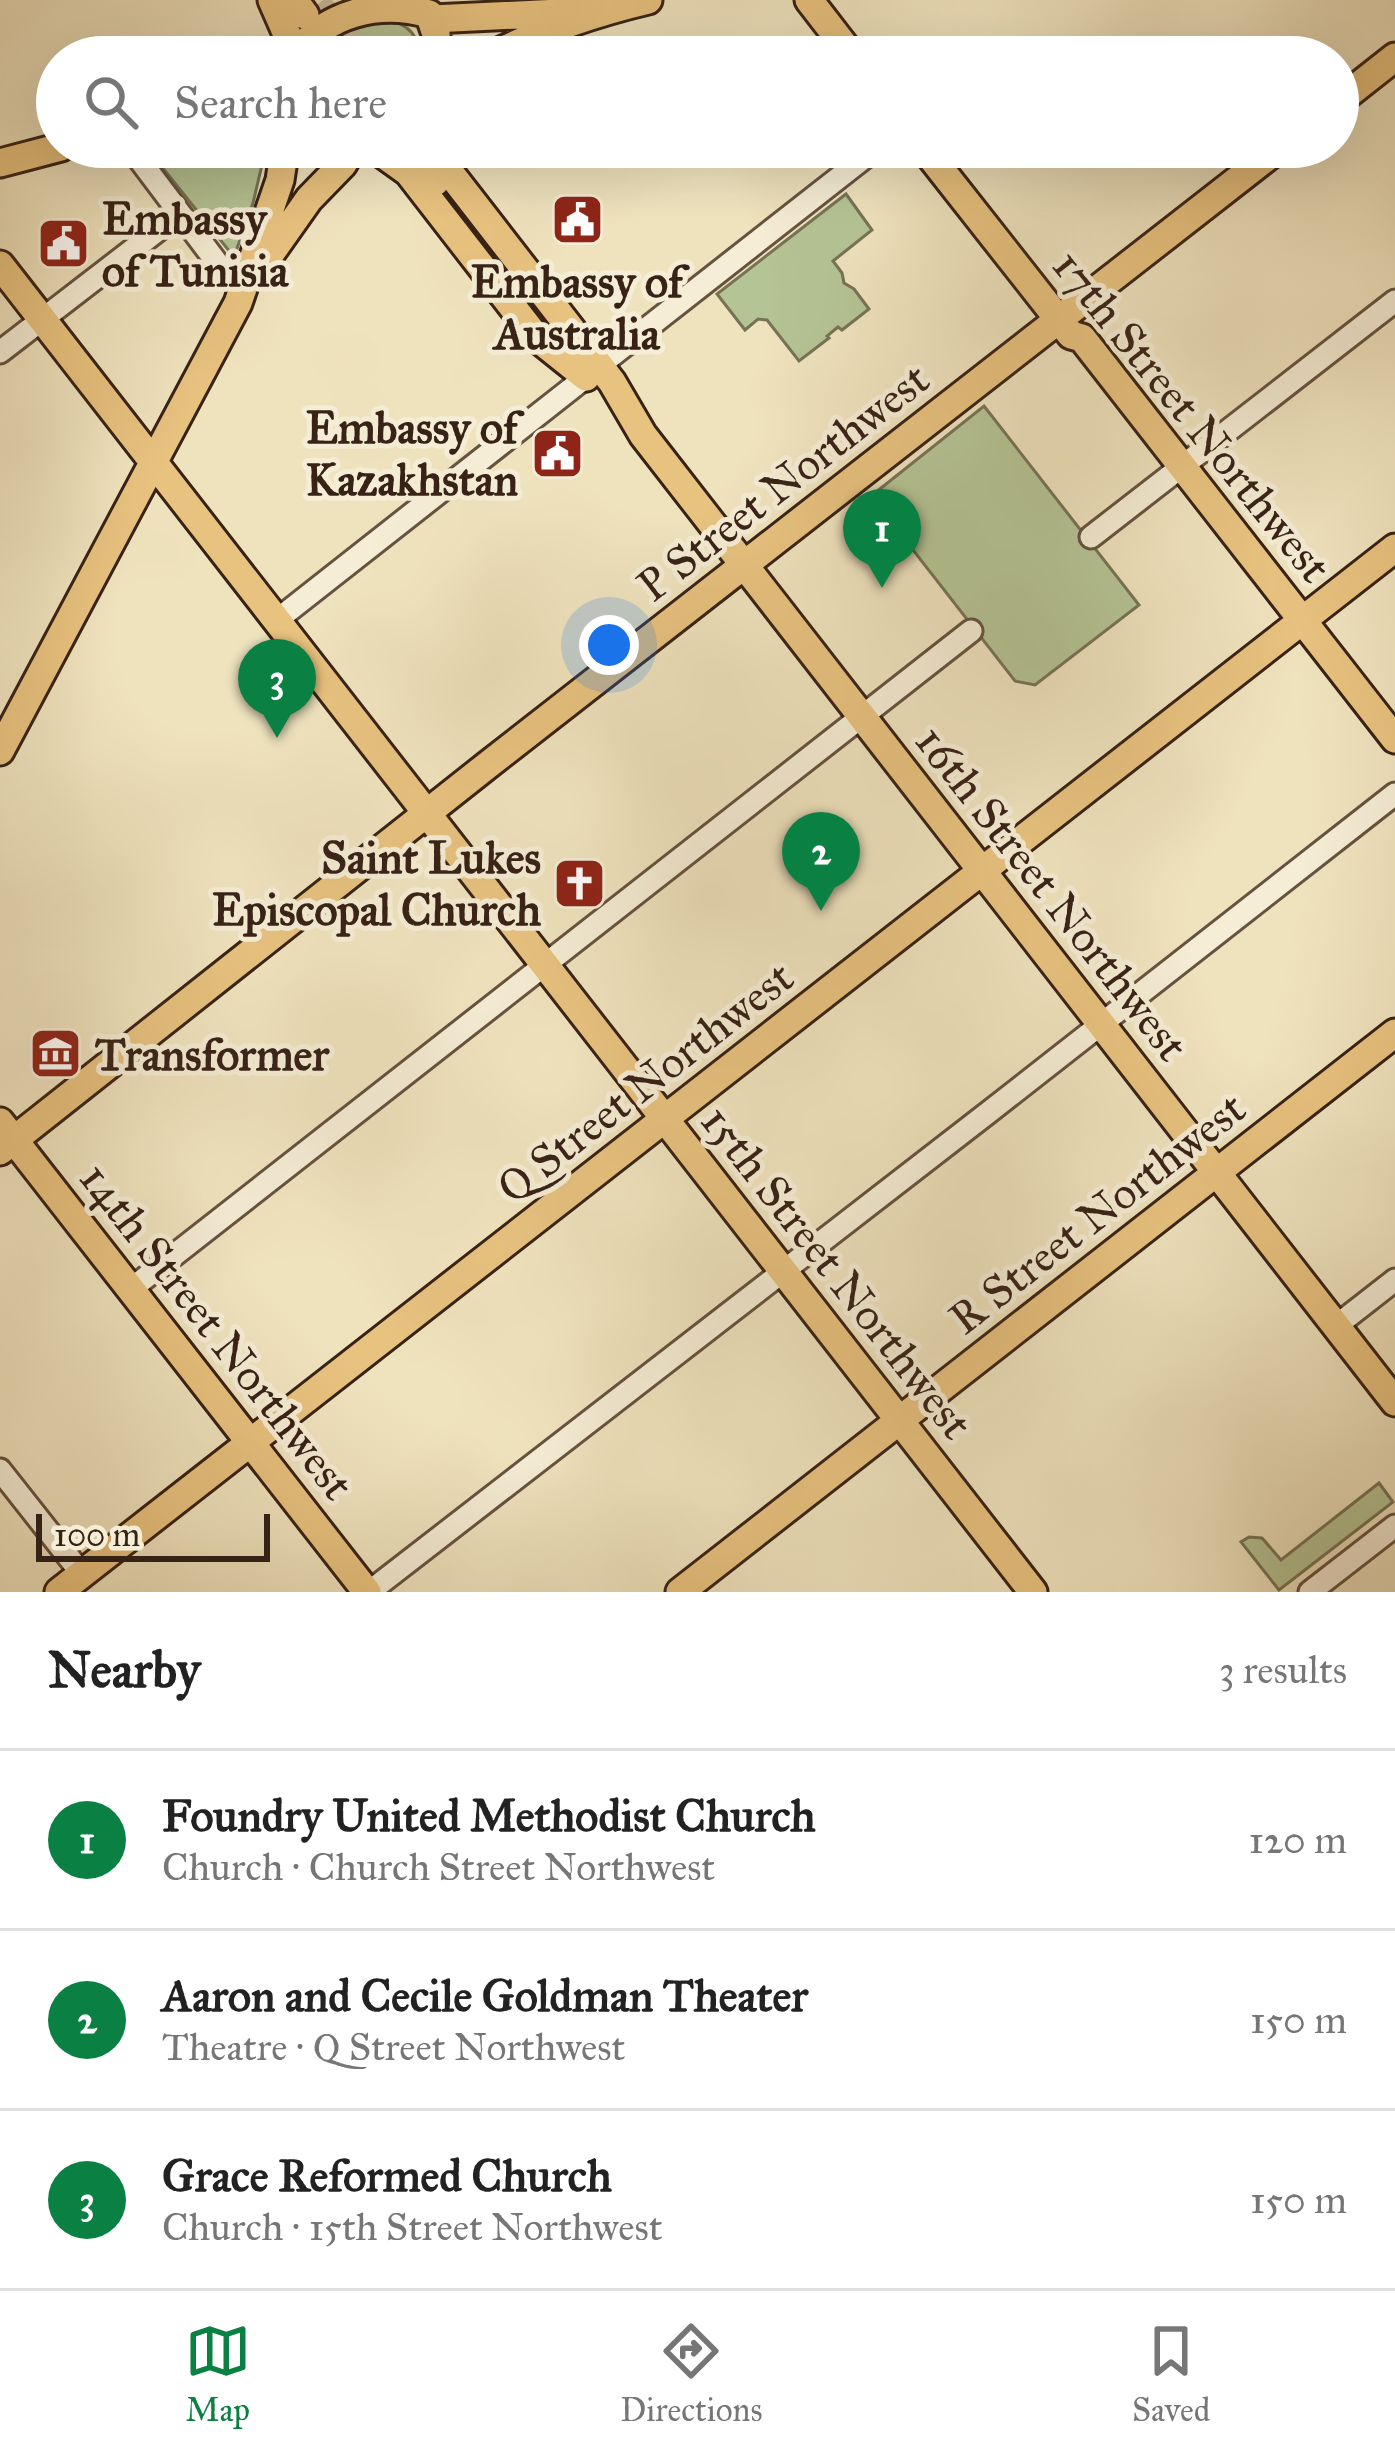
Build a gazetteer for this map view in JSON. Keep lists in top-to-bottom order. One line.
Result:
{"streets":{"main road":["17th Street Northwest","P Street Northwest","16th Street Northwest","Q Street Northwest","R Street Northwest","15th Street Northwest","14th Street Northwest"]},"crossings":[["17th Street Northwest","P Street Northwest"],["17th Street Northwest","Q Street Northwest"],["P Street Northwest","16th Street Northwest"],["P Street Northwest","15th Street Northwest"],["P Street Northwest","14th Street Northwest"],["16th Street Northwest","Q Street Northwest"],["16th Street Northwest","R Street Northwest"],["Q Street Northwest","15th Street Northwest"],["Q Street Northwest","14th Street Northwest"],["R Street Northwest","15th Street Northwest"]],"places":{"public building":["Embassy of Australia","Embassy of Tunisia","Embassy of Kazakhstan"],"church":["Saint Lukes Episcopal Church"],"museum":["Transformer"]},"scale_bar":"100 m","page":{"search":"Search here","pins":["1","3","2"],"scale":"100 m","heading":["Nearby","3 results"],"list":[{"mark":"1","name":"Foundry United Methodist Church","note":"Church · Church Street Northwest","value":"120 m"},{"mark":"2","name":"Aaron and Cecile Goldman Theater","note":"Theatre · Q Street Northwest","value":"150 m"},{"mark":"3","name":"Grace Reformed Church","note":"Church · 15th Street Northwest","value":"150 m"}],"nav":["Map","Directions","Saved"]}}
